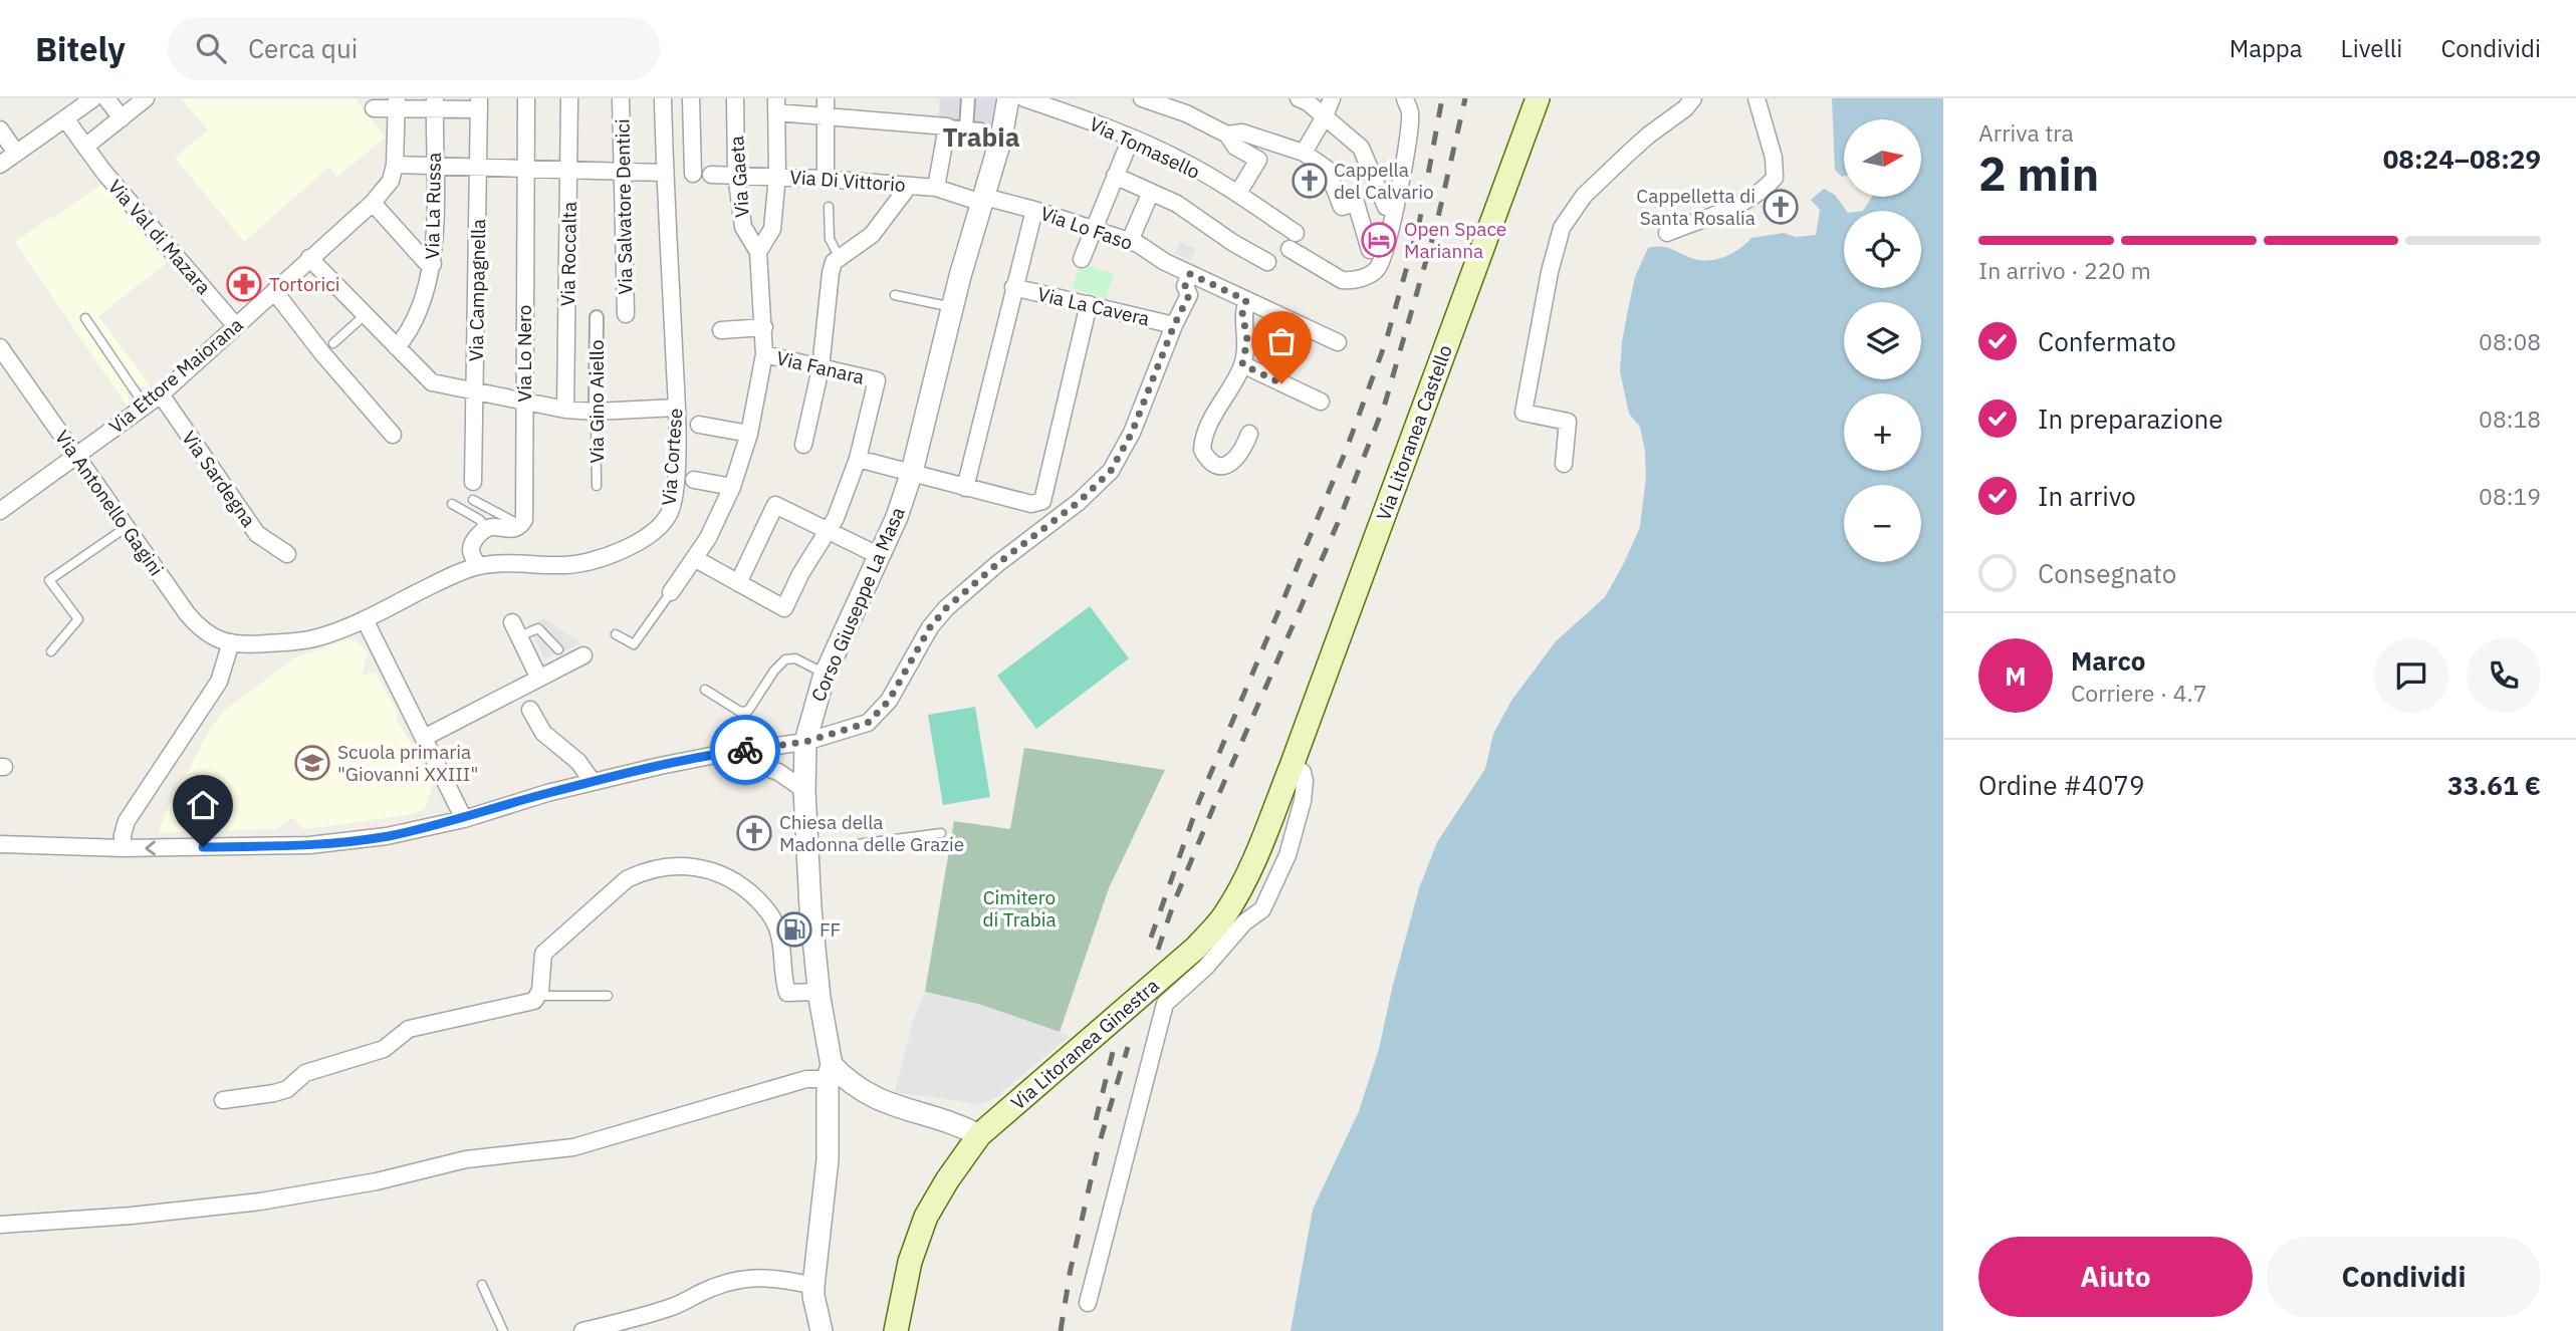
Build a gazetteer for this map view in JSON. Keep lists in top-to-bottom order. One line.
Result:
{"streets":{"main road":["Via Litoranea Castello","Via Litoranea Ginestra"],"street":["Via Tomasello","Via Gaeta","Via Di Vittorio","Via La Russa","Via Salvatore Dentici","Via Lo Faso","Via Val di Mazara","Via Roccalta","Via Campagnella","Via La Cavera","Via Lo Nero","Via Fanara","Via Ettore Maiorana","Via Gino Aiello","Via Cortese","Via Sardegna","Via Antonello Gagini","Corso Giuseppe La Masa"]},"crossings":[["Via Gaeta","Via Di Vittorio"],["Via Di Vittorio","Via Lo Faso"],["Via Di Vittorio","Corso Giuseppe La Masa"],["Via Lo Faso","Corso Giuseppe La Masa"],["Via Val di Mazara","Via Ettore Maiorana"],["Via Ettore Maiorana","Via Sardegna"],["Via Ettore Maiorana","Via Antonello Gagini"],["Via Litoranea Castello","Via Litoranea Ginestra"],["Via Cortese","Via Antonello Gagini"]],"districts":["Trabia"],"parks":["Cimitero di Trabia"],"places":{"church":["Cappella del Calvario","Cappelletta di Santa Rosalia","Chiesa della Madonna delle Grazie"],"hotel":["Open Space Marianna"],"pharmacy":["Tortorici"],"school or university":["Scuola primaria \"Giovanni XXIII\""],"fuel station":["FF"]},"north":"right","page":{"header":"Bitely","search":"Cerca qui","nav":["Mappa","Livelli","Condividi"],"heading":["2 min","Arriva tra","08:24–08:29"],"panel":["Marco","Corriere · 4.7","Ordine #4079","33.61 €"],"map_buttons":["+","−"],"bar":"In arrivo · 220 m","list":[["Confermato","08:08"],["In preparazione","08:18"],["In arrivo","08:19"],"Consegnato"],"round":"M","buttons":["Aiuto","Condividi"]}}
